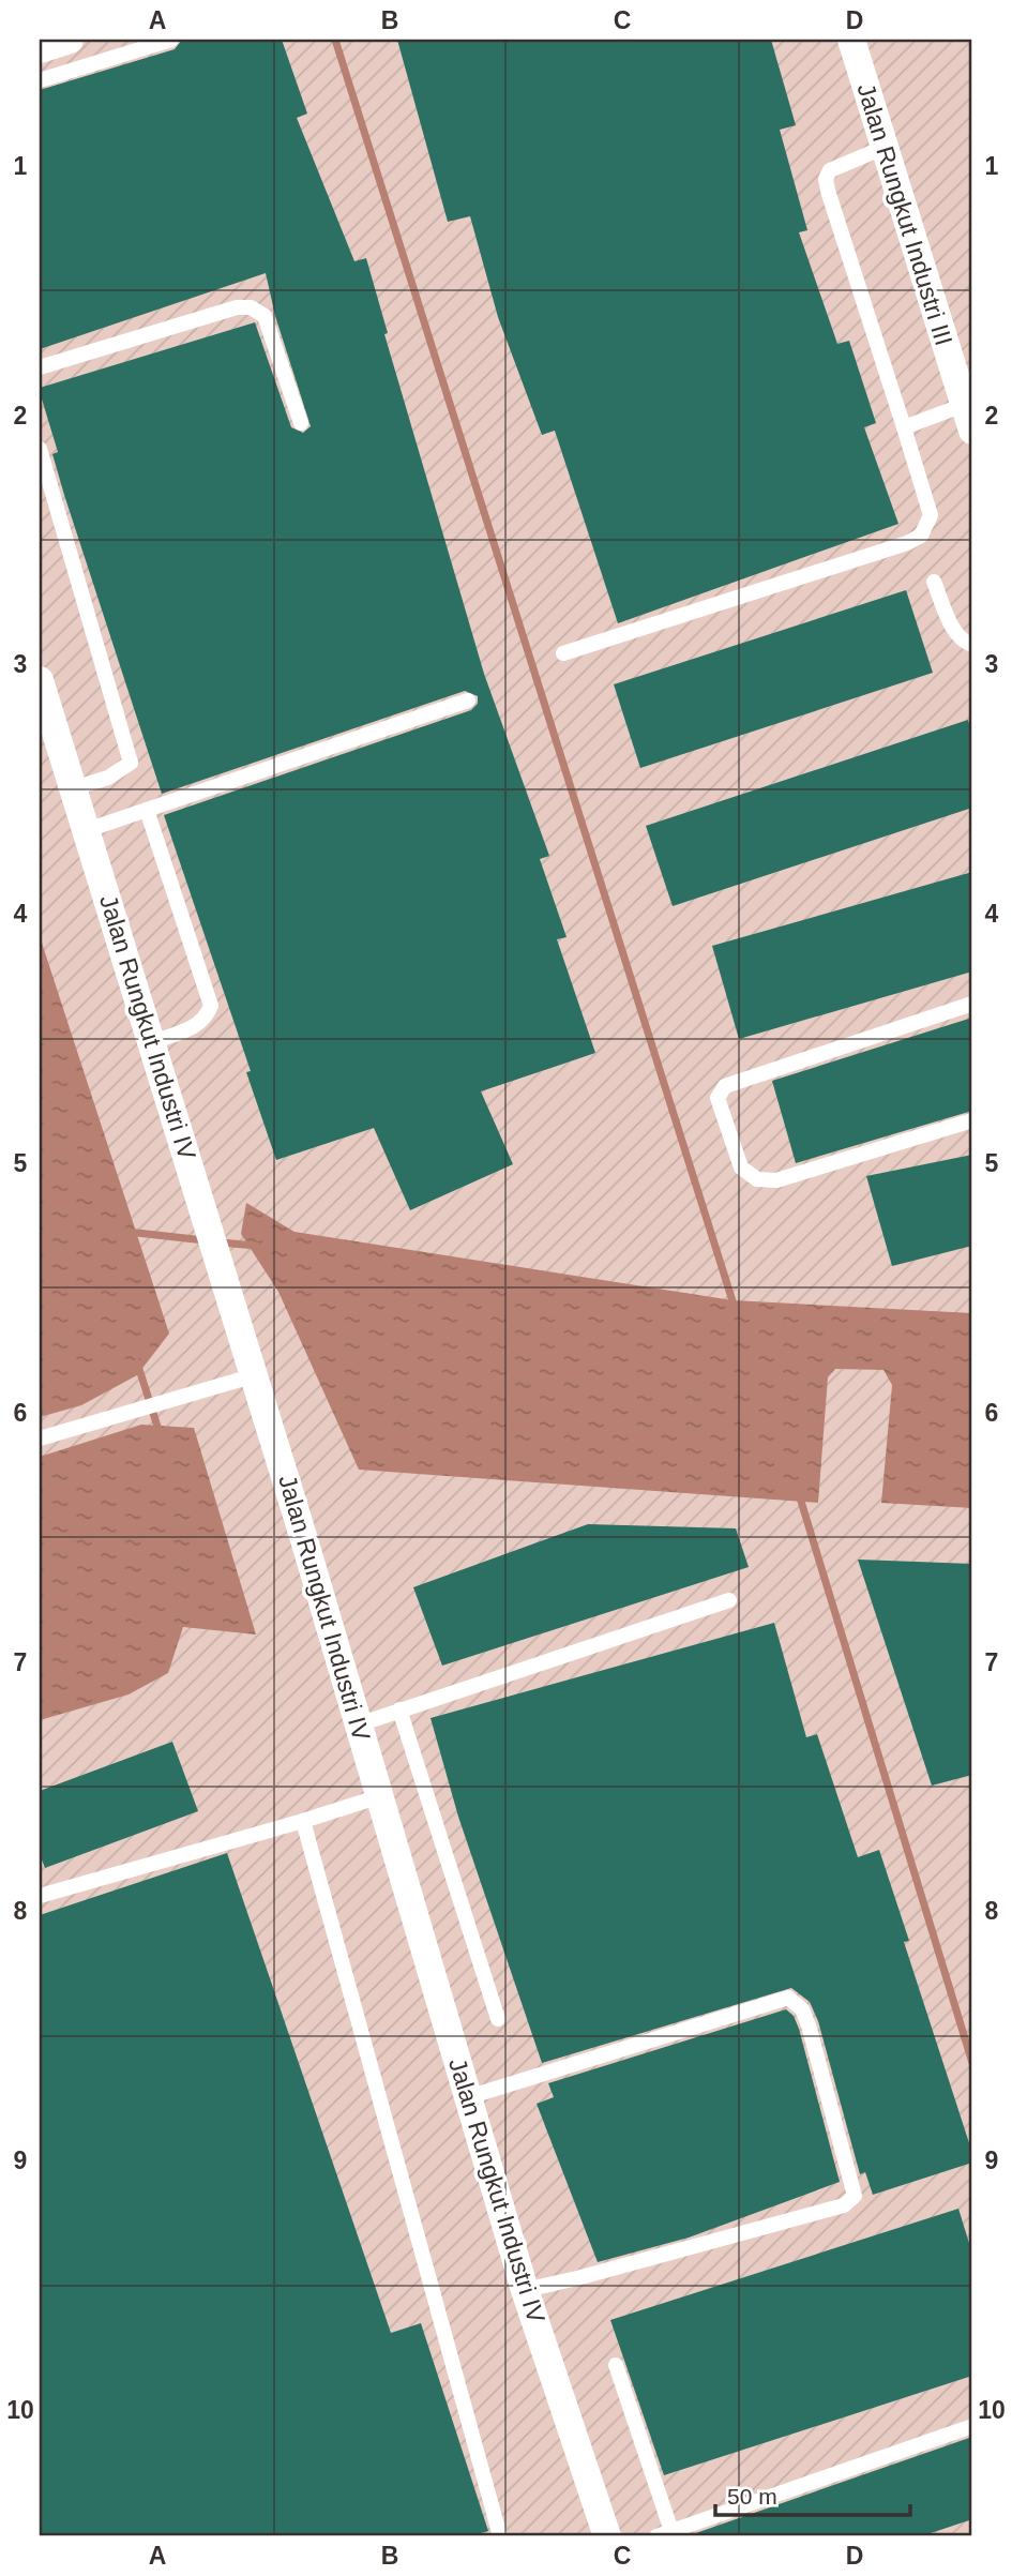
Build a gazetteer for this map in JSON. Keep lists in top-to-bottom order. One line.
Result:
{"streets":{"street":["Jalan Rungkut Industri III","Jalan Rungkut Industri IV"]},"scale_bar":"50 m","grid":{"columns":["A","B","C","D"],"rows":["1","2","3","4","5","6","7","8","9","10"]}}
